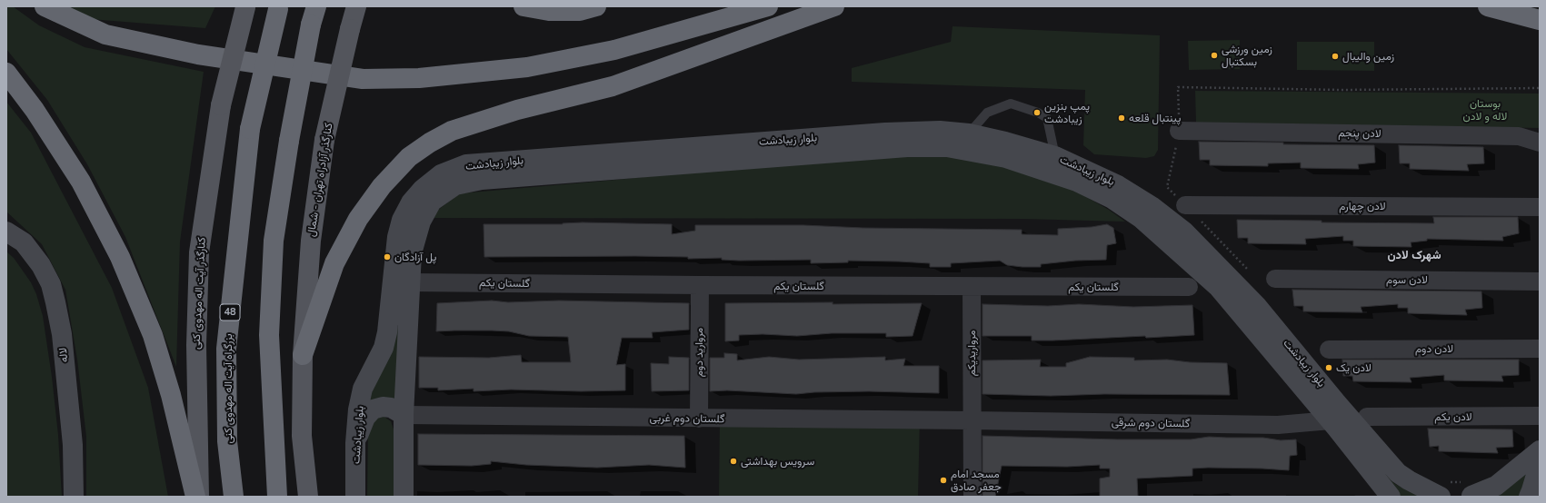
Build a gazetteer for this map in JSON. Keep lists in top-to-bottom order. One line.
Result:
{"streets":{"highway":["48","بزرگراه آیت اله مهدوی کنی"],"main road":["کنارگذر آزادراه تهران - شمال","کنارگذر آیت اله مهدوی کنی"],"street":["لادن پنجم","بلوار زیبادشت","لادن چهارم","لادن سوم","گلستان یکم","لادن دوم","مروارید دوم","مرواریدیکم","لاله","لادن یکم","گلستان دوم غربی","گلستان دوم شرقی"]},"crossings":[["بلوار زیبادشت","گلستان یکم"],["بلوار زیبادشت","گلستان دوم غربی"],["بلوار زیبادشت","گلستان دوم شرقی"],["گلستان یکم","مروارید دوم"],["گلستان یکم","مرواریدیکم"],["مروارید دوم","گلستان دوم غربی"],["مرواریدیکم","گلستان دوم غربی"],["مرواریدیکم","گلستان دوم شرقی"],["گلستان دوم غربی","گلستان دوم شرقی"]],"districts":["شهرک لادن"],"parks":["بوستان لاله و لادن"],"places":["زمین ورزشی بسکتبال","زمین والیبال","پمپ بنزین زیبادشت","پینتبال قلعه","پل آزادگان","لادن یک","سرویس بهداشتی","مسجد امام جعفر صادق"]}
